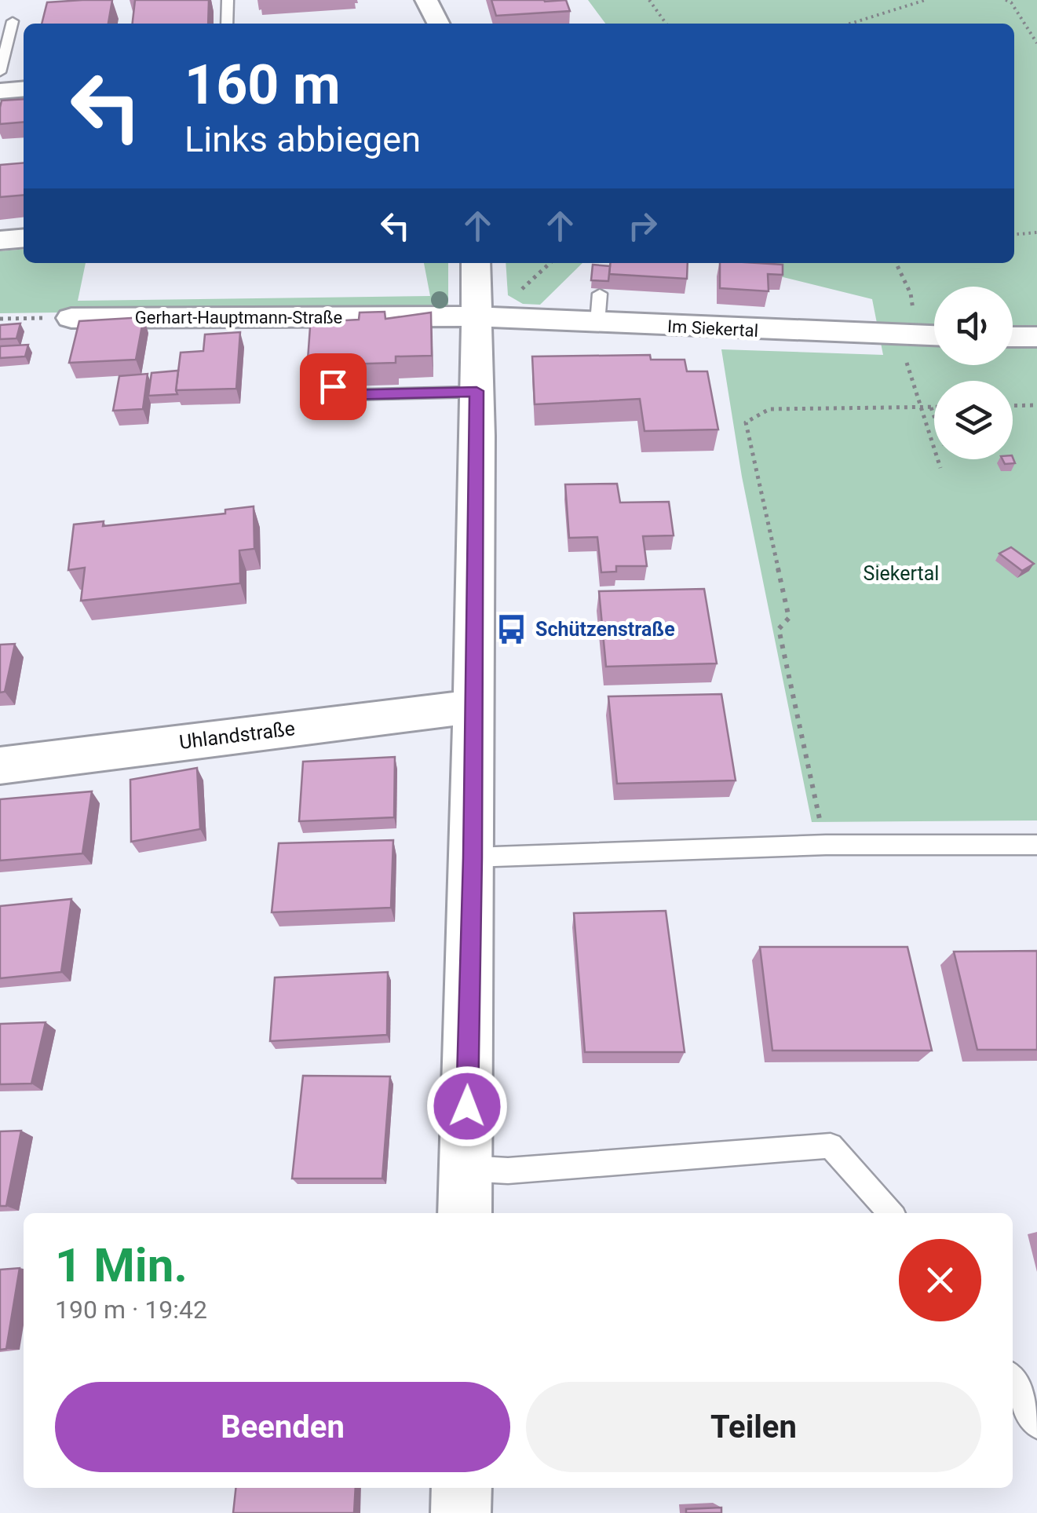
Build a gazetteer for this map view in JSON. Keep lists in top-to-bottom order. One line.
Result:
{"streets":{"street":["Gerhart-Hauptmann-Straße","Im Siekertal","Uhlandstraße"]},"crossings":[["Gerhart-Hauptmann-Straße","Im Siekertal"]],"parks":["Siekertal"],"places":{"bus stop":["Schützenstraße"]},"page":{"turn":["160 m","Links abbiegen"],"heading":["1 Min.","190 m · 19:42"],"buttons":["Beenden","Teilen"]}}
